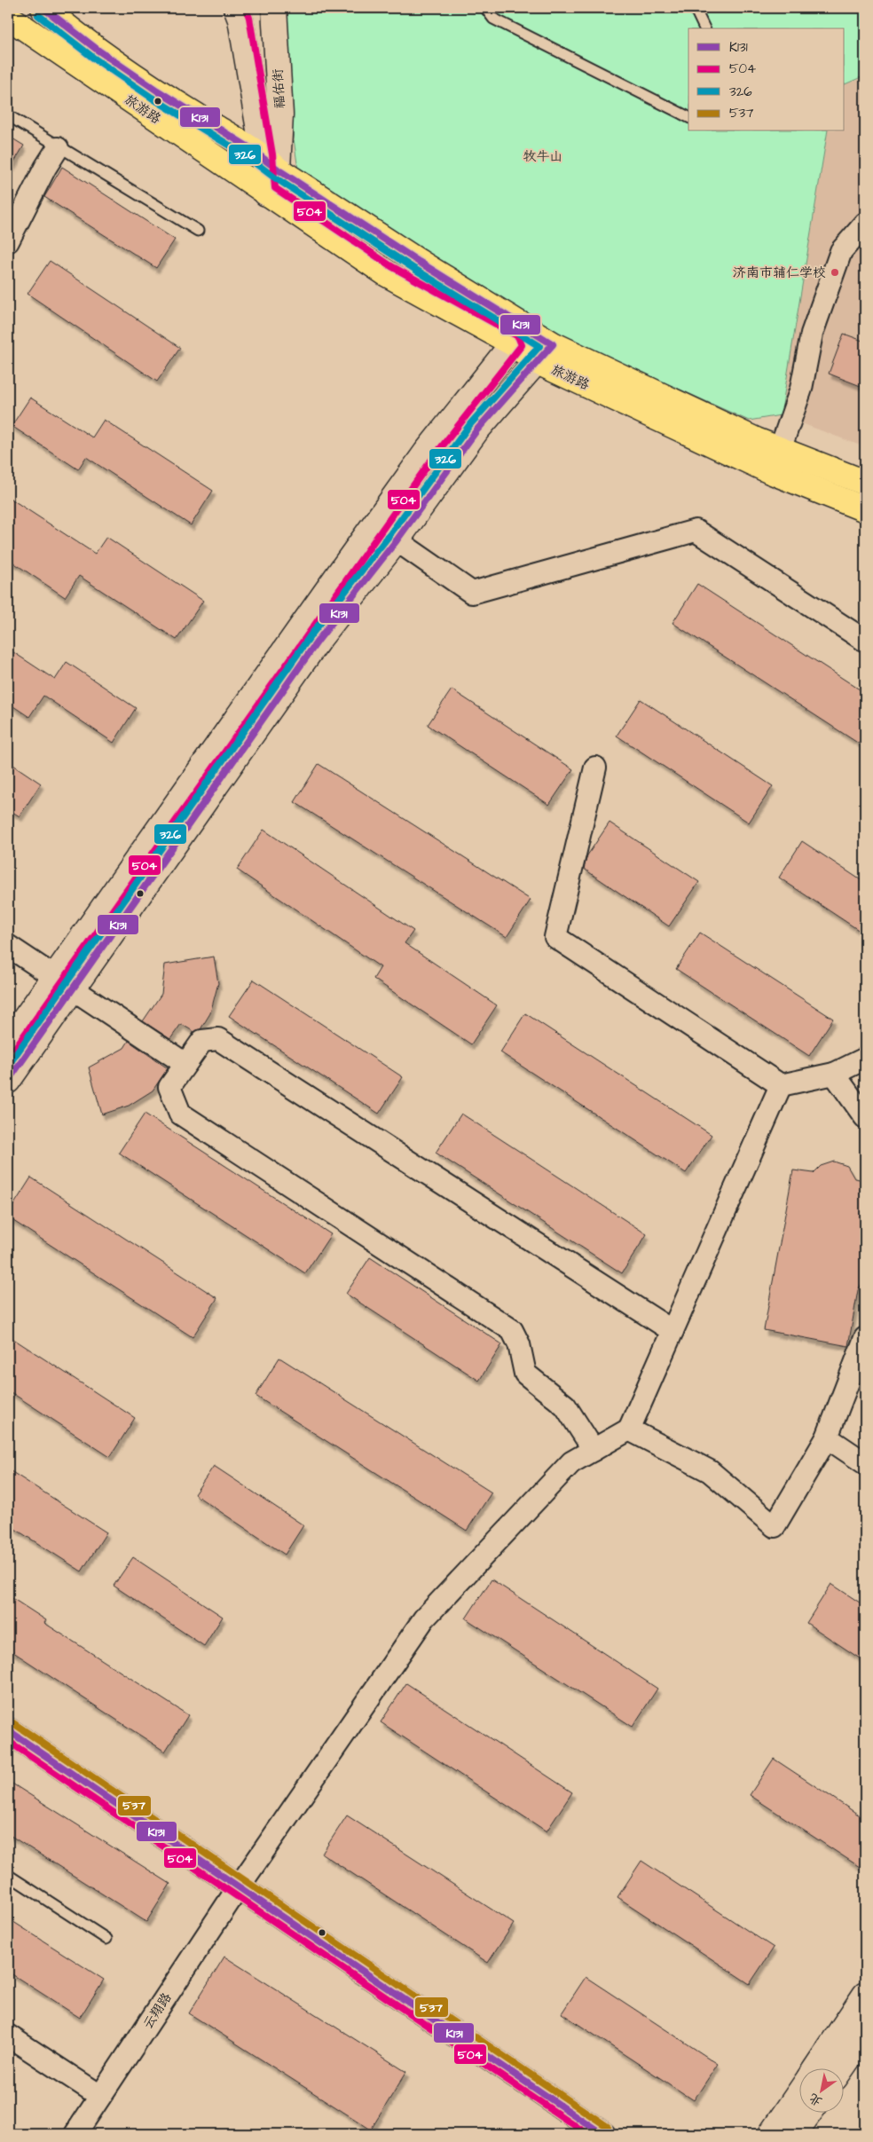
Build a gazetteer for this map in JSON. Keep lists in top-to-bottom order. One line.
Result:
{"streets":{"main road":["福佑街","旅游路"],"street":["云翔路"]},"crossings":[["福佑街","旅游路"]],"parks":["牧牛山"],"places":["济南市辅仁学校"],"lines":["transit line K131","transit line 504","transit line 326","transit line 537"],"legend":["K131","504","326","537"],"north":"bottom left"}
